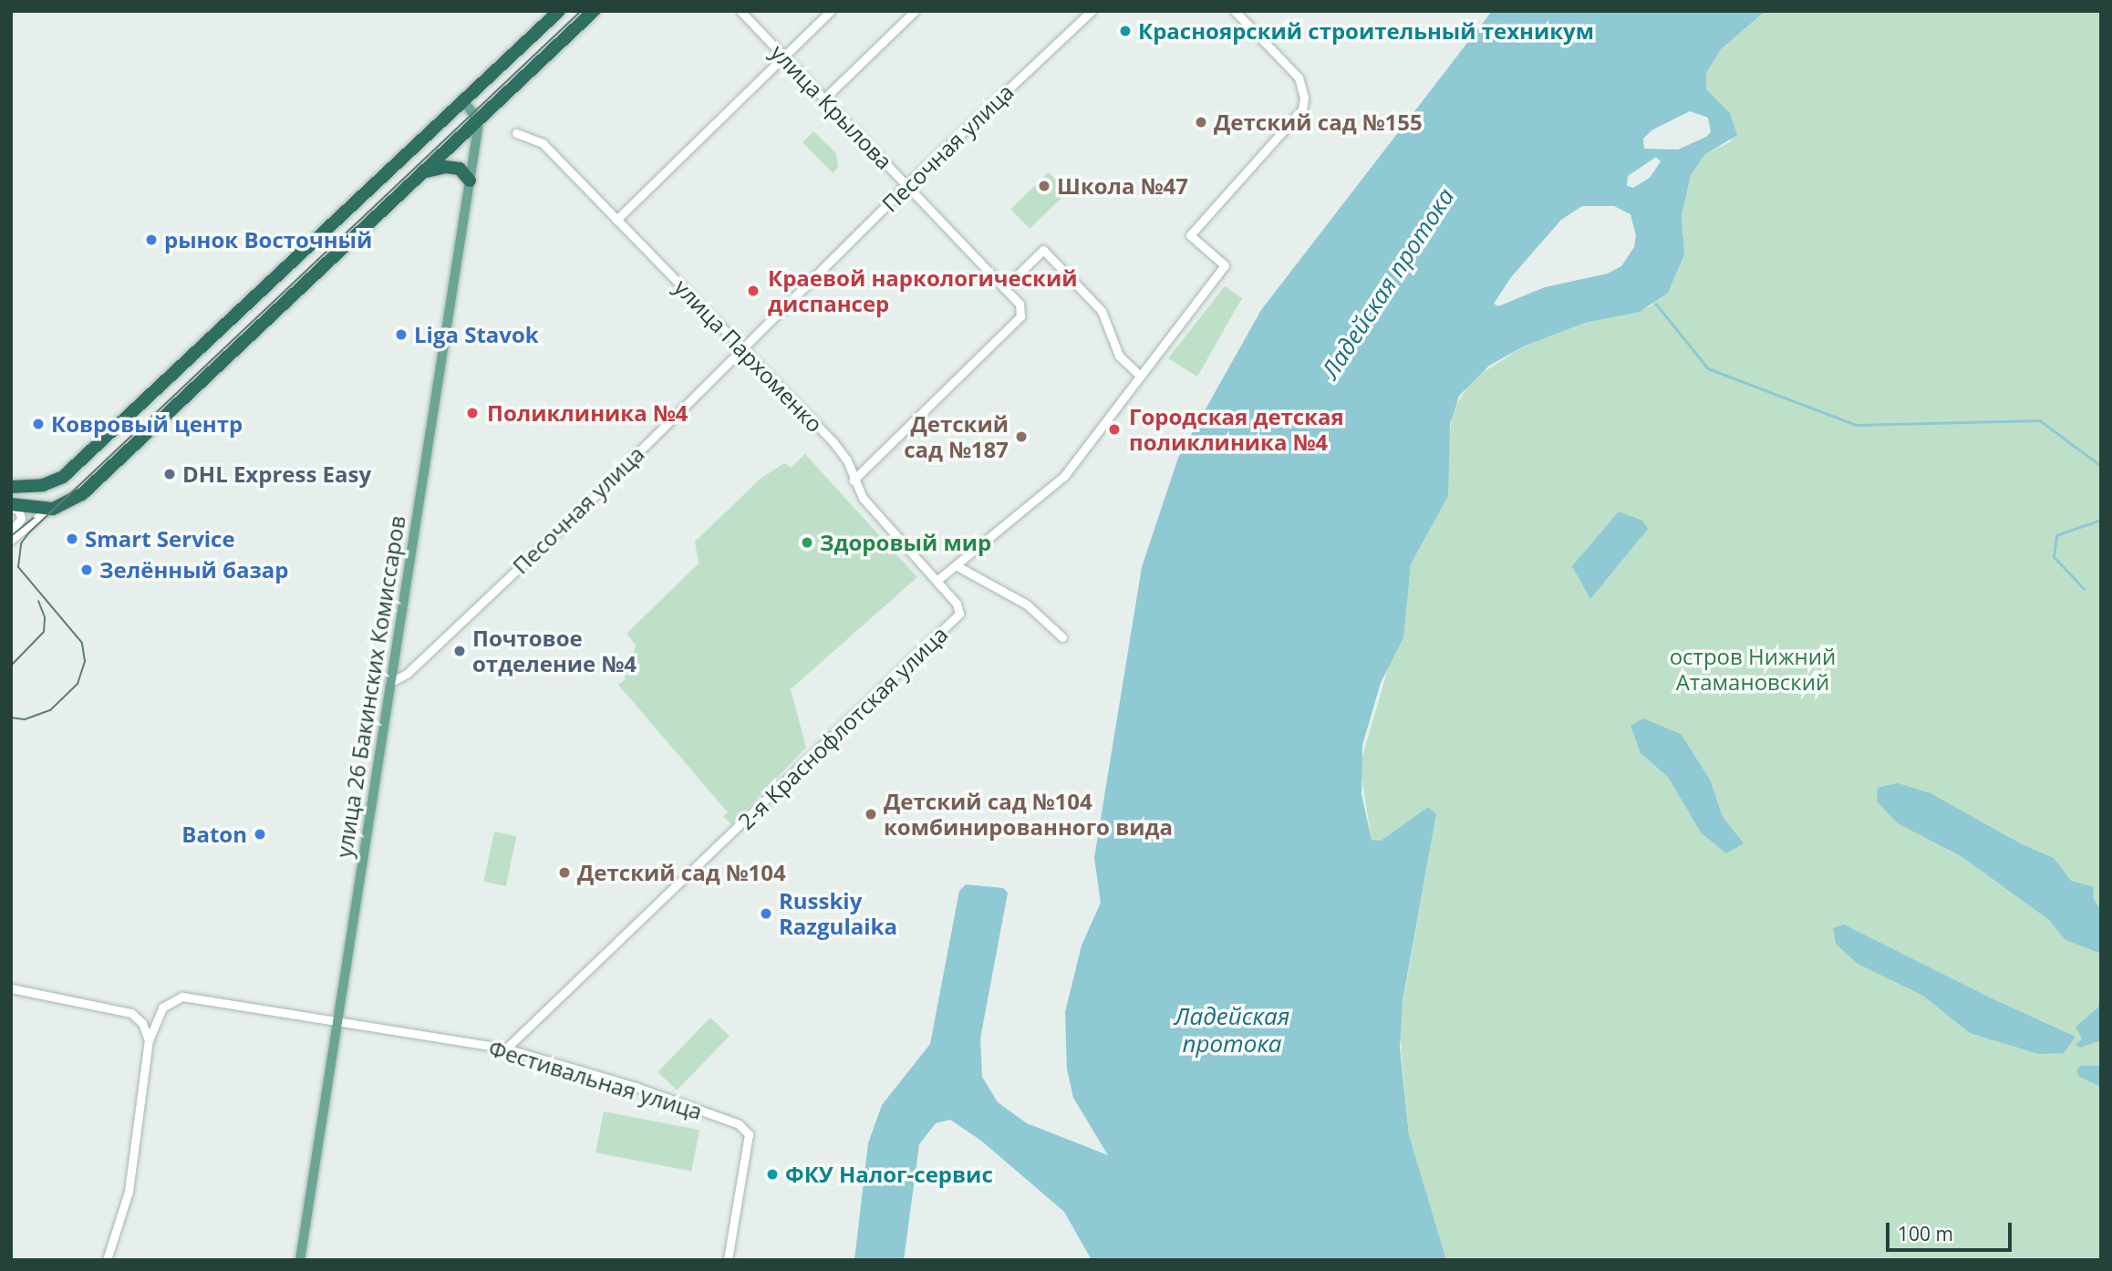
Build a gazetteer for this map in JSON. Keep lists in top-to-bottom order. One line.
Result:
{"streets":{"main road":["улица 26 Бакинских Комиссаров"],"street":["улица Крылова","Песочная улица","улица Пархоменко","2-я Краснофлотская улица","Фестивальная улица"]},"crossings":[["улица Крылова","Песочная улица"],["улица Крылова","улица Пархоменко"],["Песочная улица","улица Пархоменко"],["Песочная улица","улица 26 Бакинских Комиссаров"],["улица Пархоменко","2-я Краснофлотская улица"],["улица 26 Бакинских Комиссаров","Фестивальная улица"],["2-я Краснофлотская улица","Фестивальная улица"]],"water":["Ладейская протока"],"parks":["остров Нижний Атамановский"],"places":["Красноярский строительный техникум","Детский сад №155","Школа №47","рынок Восточный","Краевой наркологический диспансер","Liga Stavok","Поликлиника №4","Ковровый центр","Городская детская поликлиника №4","Детский сад №187","DHL Express Easy","Smart Service","Здоровый мир","Зелённый базар","Почтовое отделение №4","Детский сад №104 комбинированного вида","Baton","Детский сад №104","Russkiy Razgulaika","ФКУ Налог-сервис"],"scale_bar":"100 m"}
